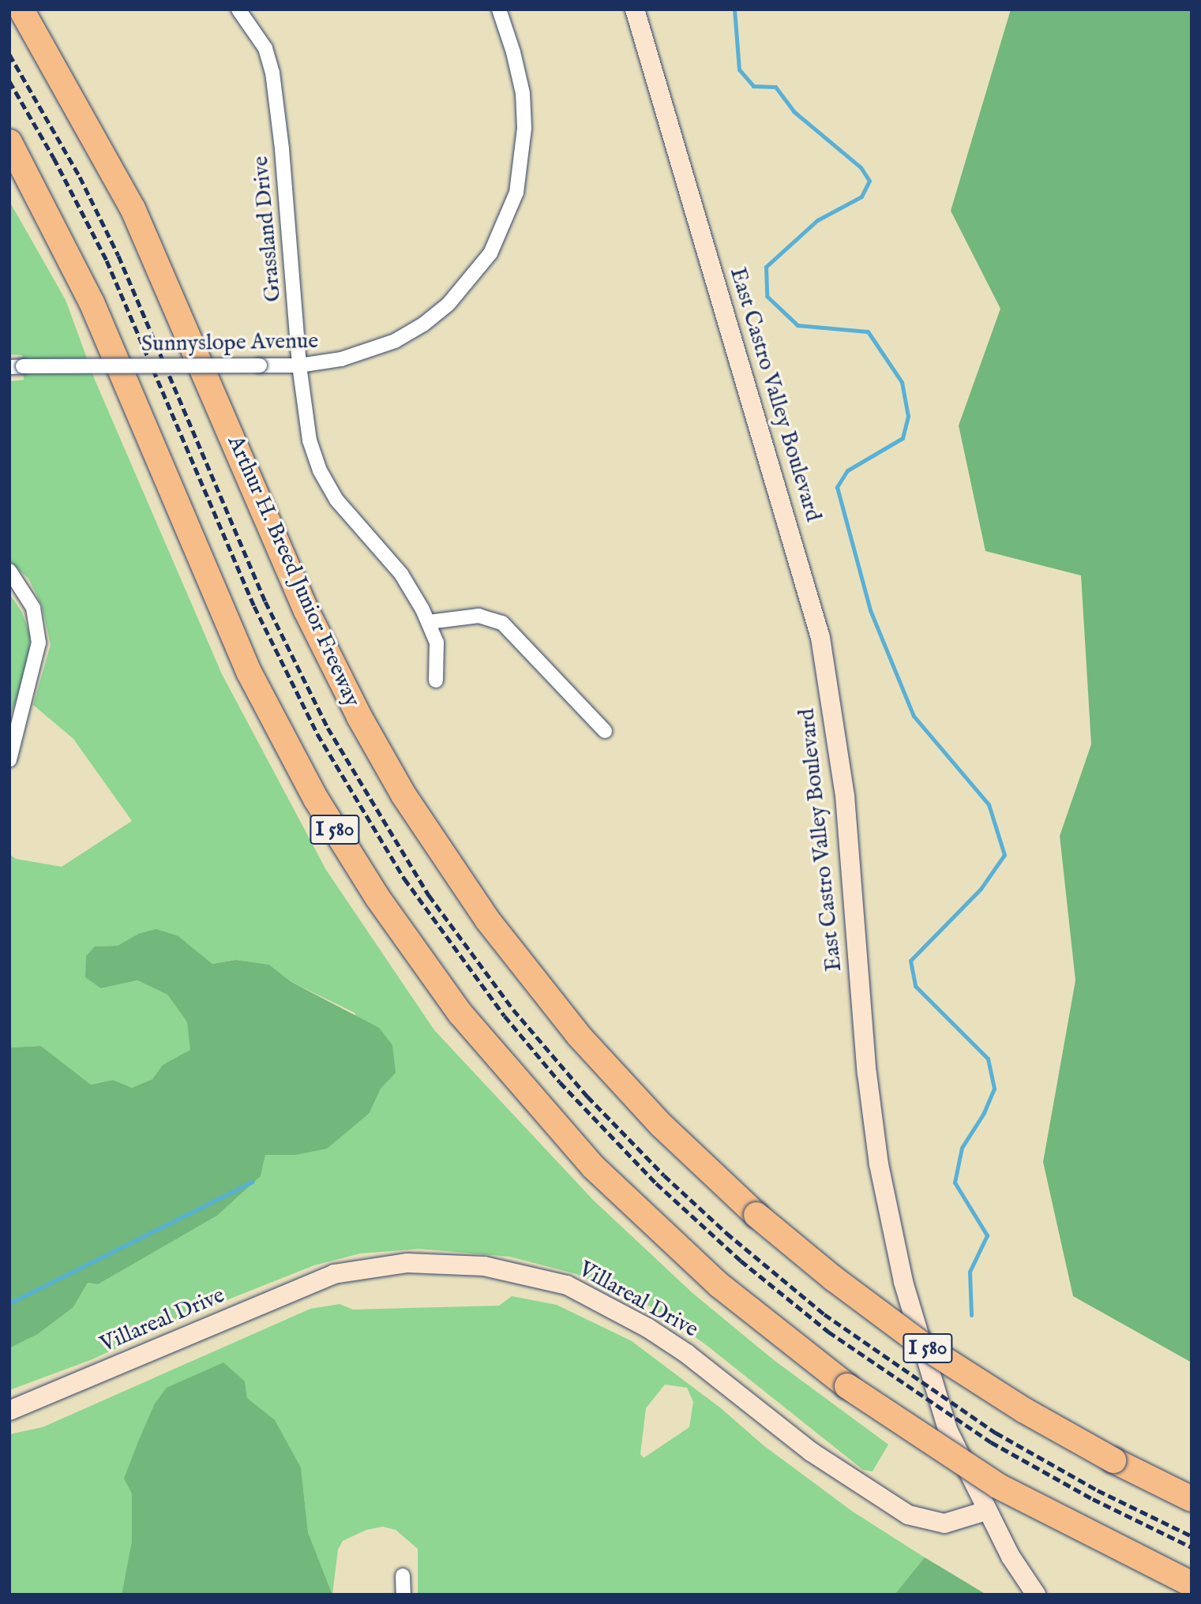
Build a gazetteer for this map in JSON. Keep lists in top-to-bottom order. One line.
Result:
{"streets":{"highway":["Arthur H. Breed Junior Freeway","I 580"],"main road":["East Castro Valley Boulevard","Villareal Drive"],"street":["Grassland Drive","Sunnyslope Avenue"]},"crossings":[["Grassland Drive","Sunnyslope Avenue"],["East Castro Valley Boulevard","Villareal Drive"]]}
